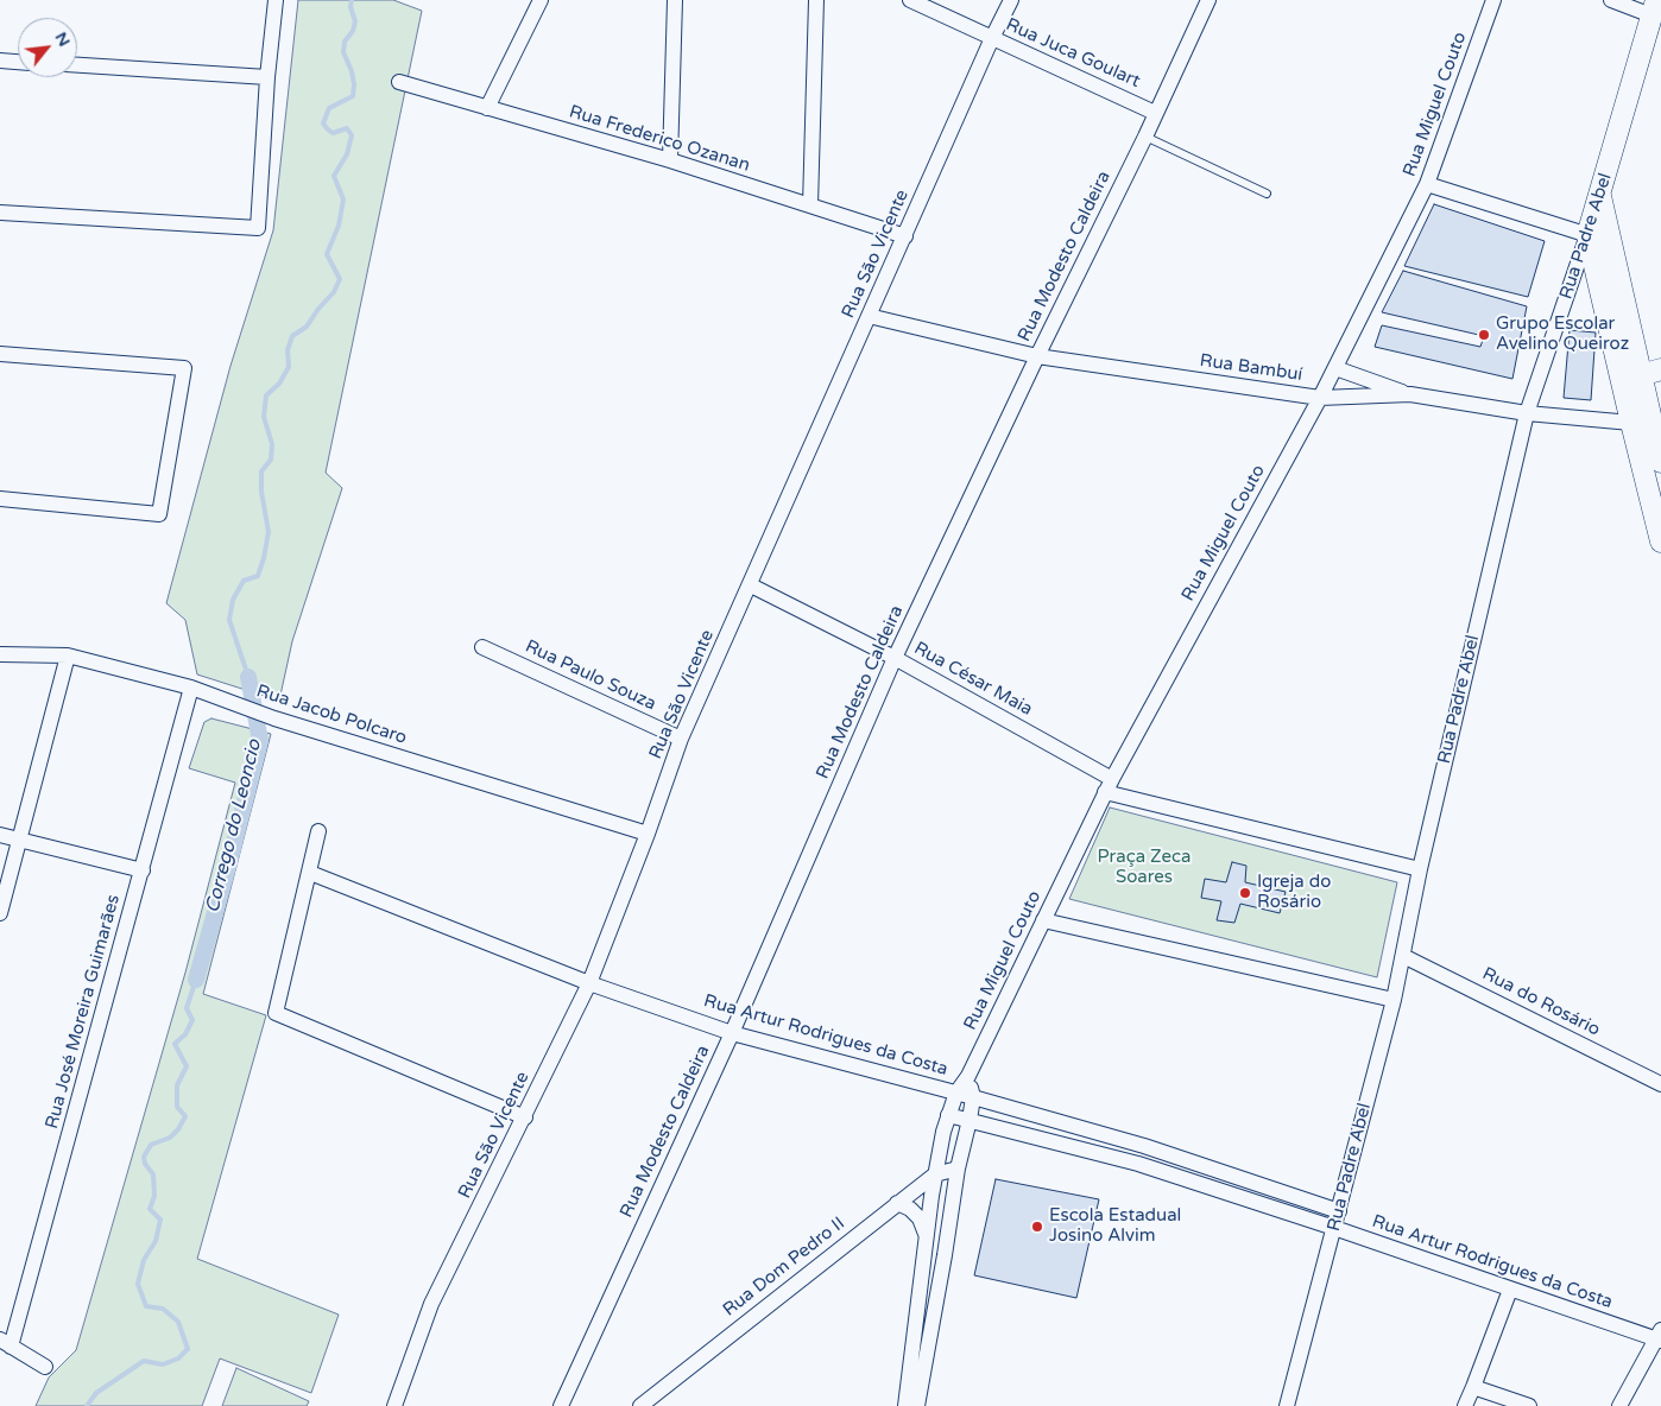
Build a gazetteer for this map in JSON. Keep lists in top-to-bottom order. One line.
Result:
{"streets":{"main road":["Rua Padre Abel"],"street":["Rua Juca Goulart","Rua Miguel Couto","Rua Frederico Ozanan","Rua São Vicente","Rua Modesto Caldeira","Rua Bambuí","Rua Paulo Souza","Rua César Maia","Rua Jacob Polcaro","Rua do Rosário","Rua José Moreira Guimarães","Rua Artur Rodrigues da Costa","Rua Dom Pedro II"]},"crossings":[["Rua Juca Goulart","Rua São Vicente"],["Rua Juca Goulart","Rua Modesto Caldeira"],["Rua Miguel Couto","Rua Bambuí"],["Rua Miguel Couto","Rua César Maia"],["Rua Miguel Couto","Rua Artur Rodrigues da Costa"],["Rua Miguel Couto","Rua Dom Pedro II"],["Rua Frederico Ozanan","Rua São Vicente"],["Rua Padre Abel","Rua Bambuí"],["Rua Padre Abel","Rua do Rosário"],["Rua Padre Abel","Rua Artur Rodrigues da Costa"],["Rua São Vicente","Rua Bambuí"],["Rua São Vicente","Rua Paulo Souza"],["Rua São Vicente","Rua César Maia"],["Rua São Vicente","Rua Jacob Polcaro"],["Rua São Vicente","Rua Artur Rodrigues da Costa"],["Rua Modesto Caldeira","Rua Bambuí"],["Rua Modesto Caldeira","Rua César Maia"],["Rua Modesto Caldeira","Rua Artur Rodrigues da Costa"],["Rua Jacob Polcaro","Rua José Moreira Guimarães"]],"water":["Corrego do Leoncio"],"parks":["Praça Zeca Soares"],"places":["Grupo Escolar Avelino Queiroz","Igreja do Rosário","Escola Estadual Josino Alvim"],"north":"top right"}
